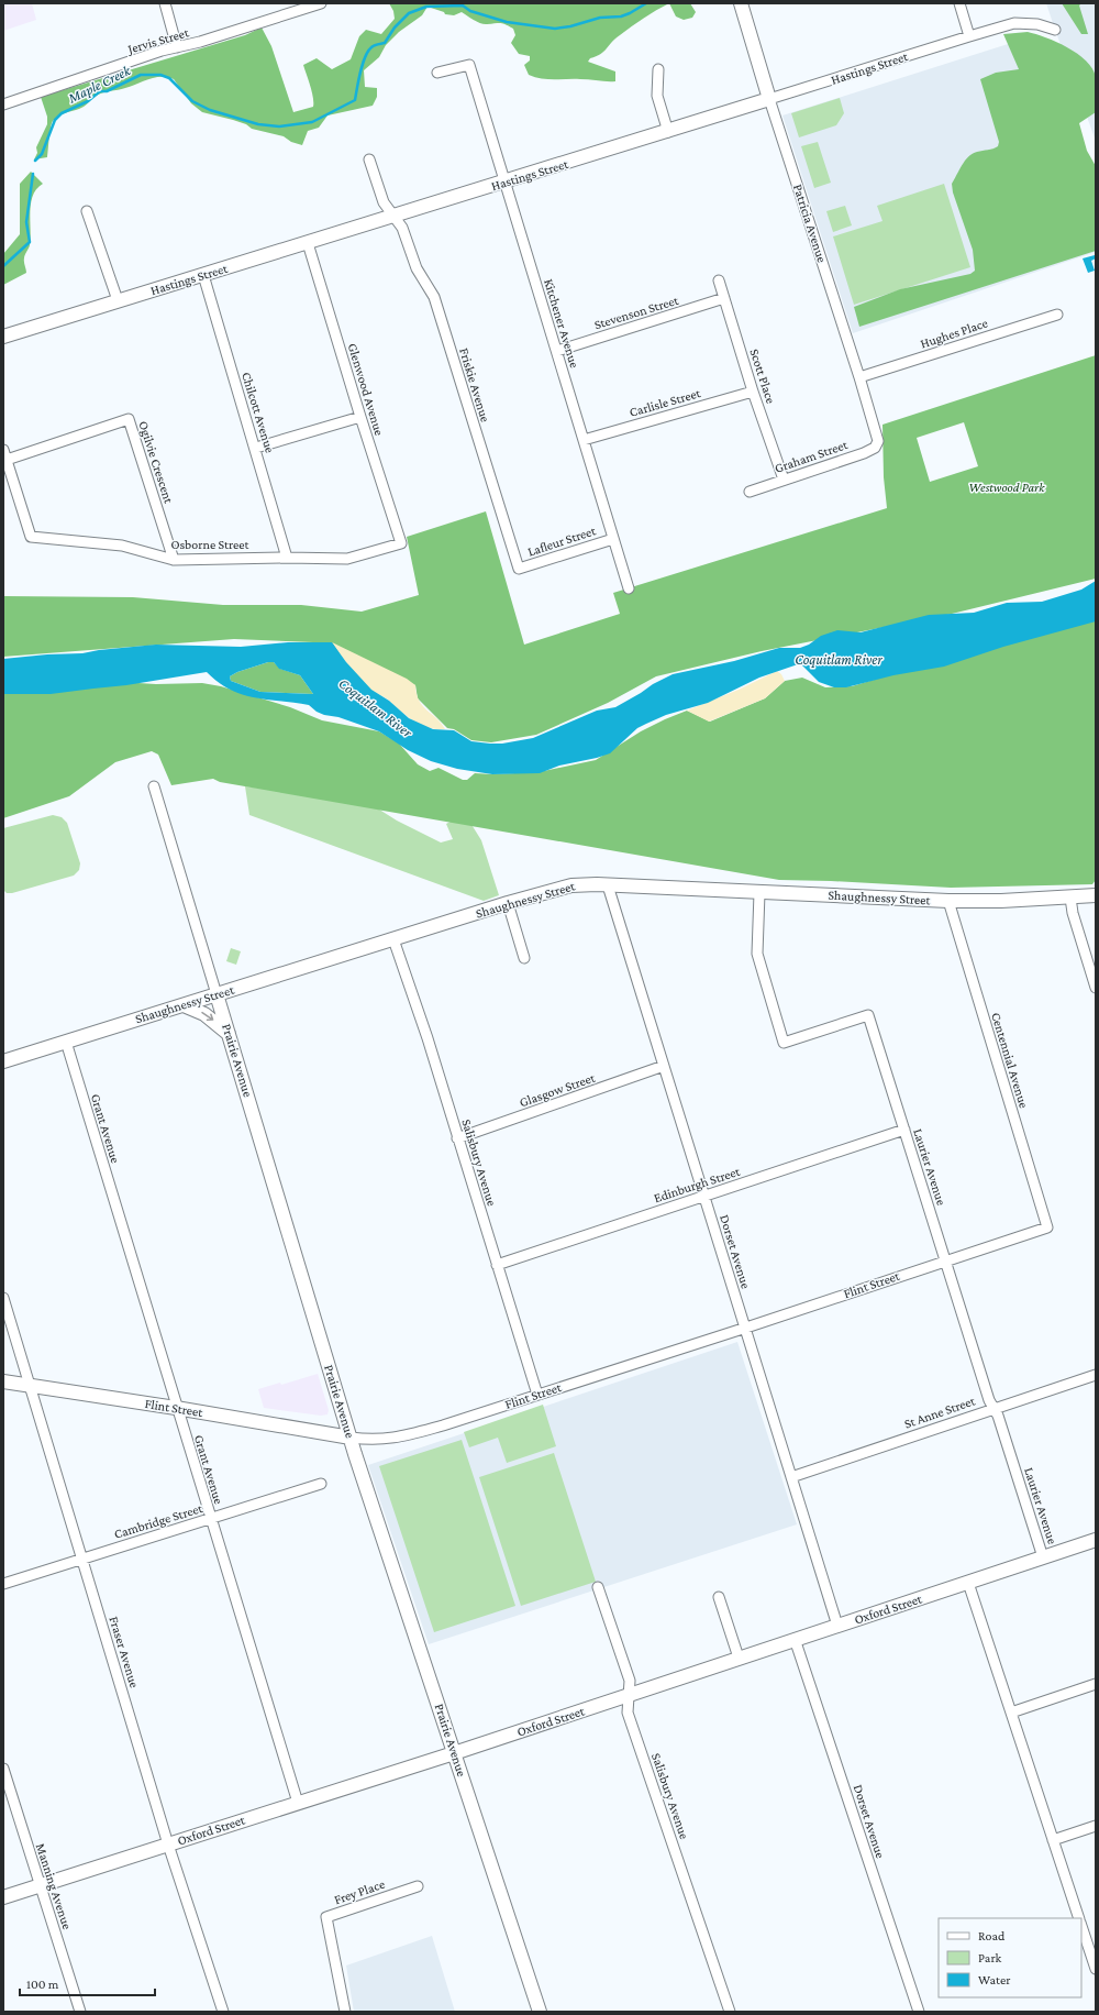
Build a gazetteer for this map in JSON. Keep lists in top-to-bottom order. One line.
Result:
{"streets":{"main road":["Hastings Street","Patricia Avenue","Shaughnessy Street","Prairie Avenue","Flint Street","Oxford Street"],"street":["Jervis Street","Stevenson Street","Kitchener Avenue","Hughes Place","Scott Place","Friskie Avenue","Glenwood Avenue","Carlisle Street","Chilcott Avenue","Graham Street","Ogilvie Crescent","Lafleur Street","Osborne Street","Centennial Avenue","Glasgow Street","Grant Avenue","Salisbury Avenue","Laurier Avenue","Edinburgh Street","Dorset Avenue","St Anne Street","Cambridge Street","Fraser Avenue","Manning Avenue","Frey Place"]},"crossings":[["Hastings Street","Patricia Avenue"],["Hastings Street","Kitchener Avenue"],["Hastings Street","Friskie Avenue"],["Hastings Street","Glenwood Avenue"],["Hastings Street","Chilcott Avenue"],["Patricia Avenue","Hughes Place"],["Patricia Avenue","Graham Street"],["Stevenson Street","Kitchener Avenue"],["Stevenson Street","Scott Place"],["Kitchener Avenue","Carlisle Street"],["Kitchener Avenue","Lafleur Street"],["Scott Place","Carlisle Street"],["Scott Place","Graham Street"],["Friskie Avenue","Lafleur Street"],["Glenwood Avenue","Osborne Street"],["Chilcott Avenue","Osborne Street"],["Ogilvie Crescent","Osborne Street"],["Shaughnessy Street","Prairie Avenue"],["Shaughnessy Street","Centennial Avenue"],["Shaughnessy Street","Grant Avenue"],["Shaughnessy Street","Salisbury Avenue"],["Shaughnessy Street","Laurier Avenue"],["Shaughnessy Street","Dorset Avenue"],["Prairie Avenue","Flint Street"],["Prairie Avenue","Oxford Street"],["Centennial Avenue","Flint Street"],["Glasgow Street","Salisbury Avenue"],["Glasgow Street","Dorset Avenue"],["Grant Avenue","Flint Street"],["Grant Avenue","Cambridge Street"],["Grant Avenue","Oxford Street"],["Salisbury Avenue","Edinburgh Street"],["Salisbury Avenue","Flint Street"],["Salisbury Avenue","Oxford Street"],["Laurier Avenue","Edinburgh Street"],["Laurier Avenue","Flint Street"],["Laurier Avenue","St Anne Street"],["Laurier Avenue","Oxford Street"],["Edinburgh Street","Dorset Avenue"],["Dorset Avenue","Flint Street"],["Dorset Avenue","St Anne Street"],["Dorset Avenue","Oxford Street"],["Flint Street","Fraser Avenue"],["Cambridge Street","Fraser Avenue"],["Oxford Street","Fraser Avenue"],["Oxford Street","Manning Avenue"]],"water":["Maple Creek","Coquitlam River"],"parks":["Westwood Park"],"legend":["Road","Park","Water"],"scale_bar":"100 m"}
